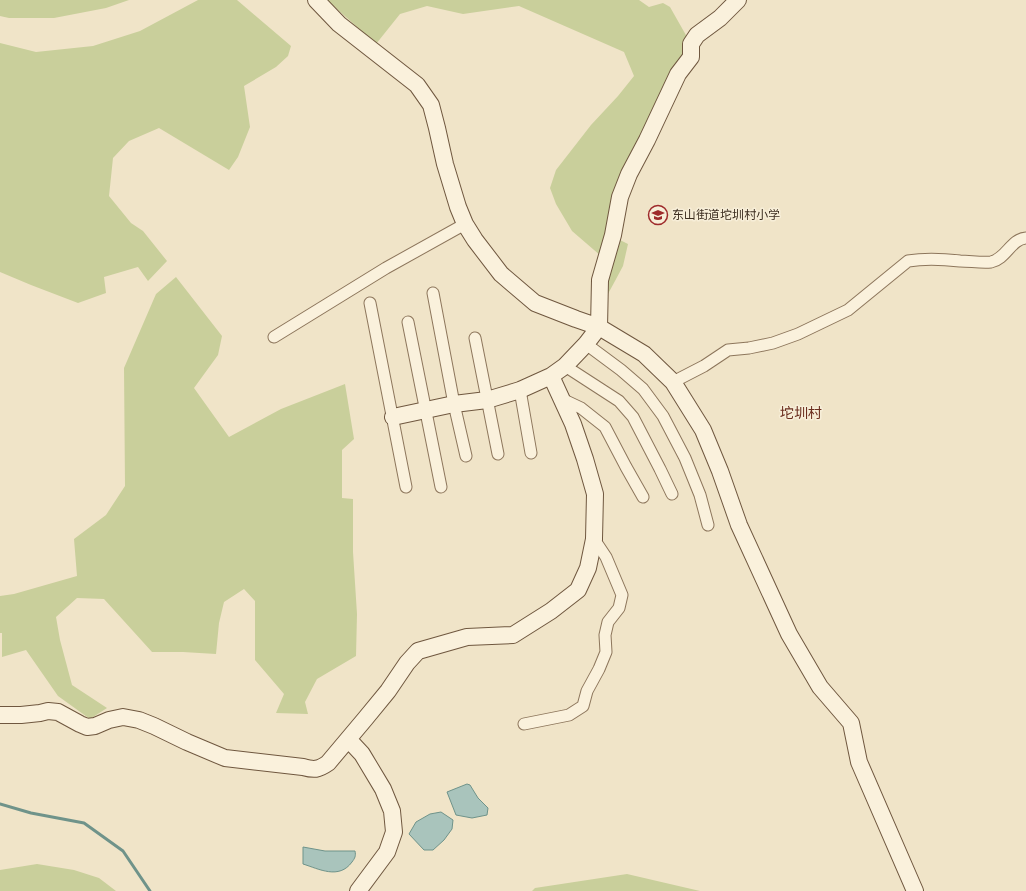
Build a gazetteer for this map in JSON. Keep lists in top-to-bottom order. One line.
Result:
{"districts":["坨圳村"],"places":{"school or university":["东山街道坨圳村小学"]}}
